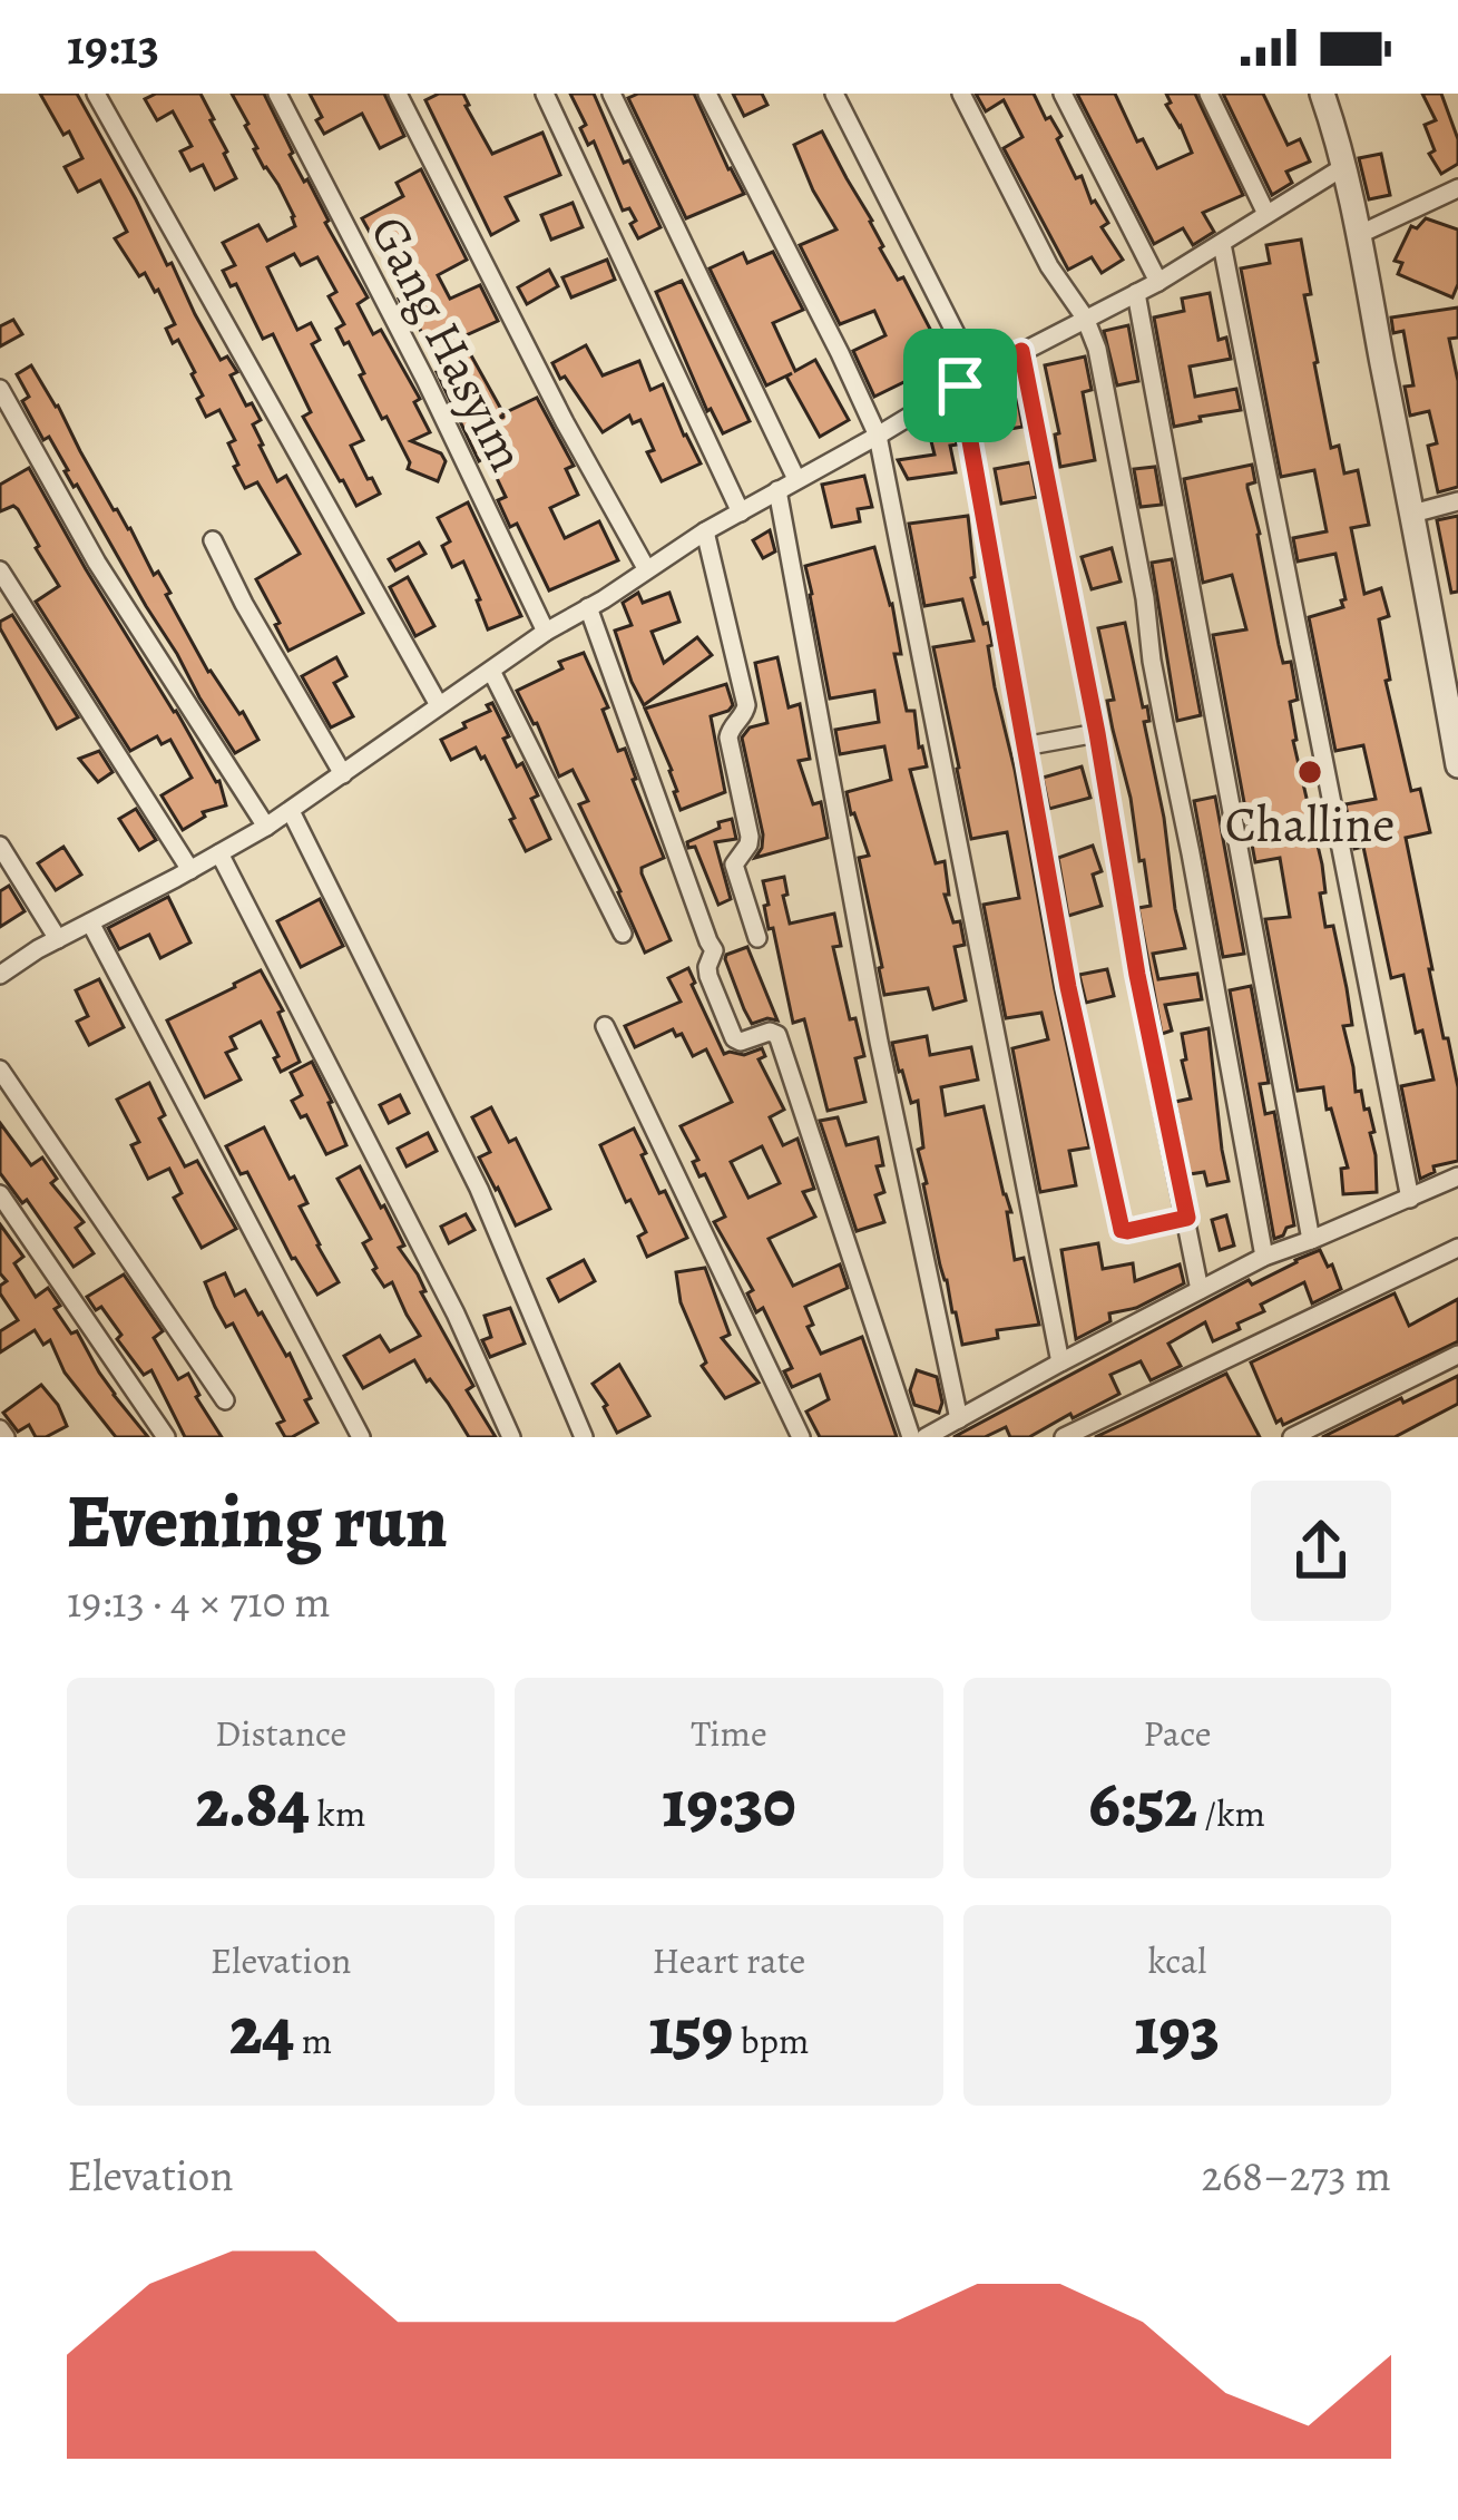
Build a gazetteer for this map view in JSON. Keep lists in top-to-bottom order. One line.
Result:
{"streets":{"street":["Gang Hasyim"]},"places":["Challine"],"page":{"status":"19:13","heading":["Evening run","19:13 · 4 × 710 m"],"stats":[["Distance","2.84 km"],["Time","19:30"],["Pace","6:52 /km"],["Elevation","24 m"],["Heart rate","159 bpm"],["kcal","193"]],"chart":["Elevation","268–273 m"]}}
